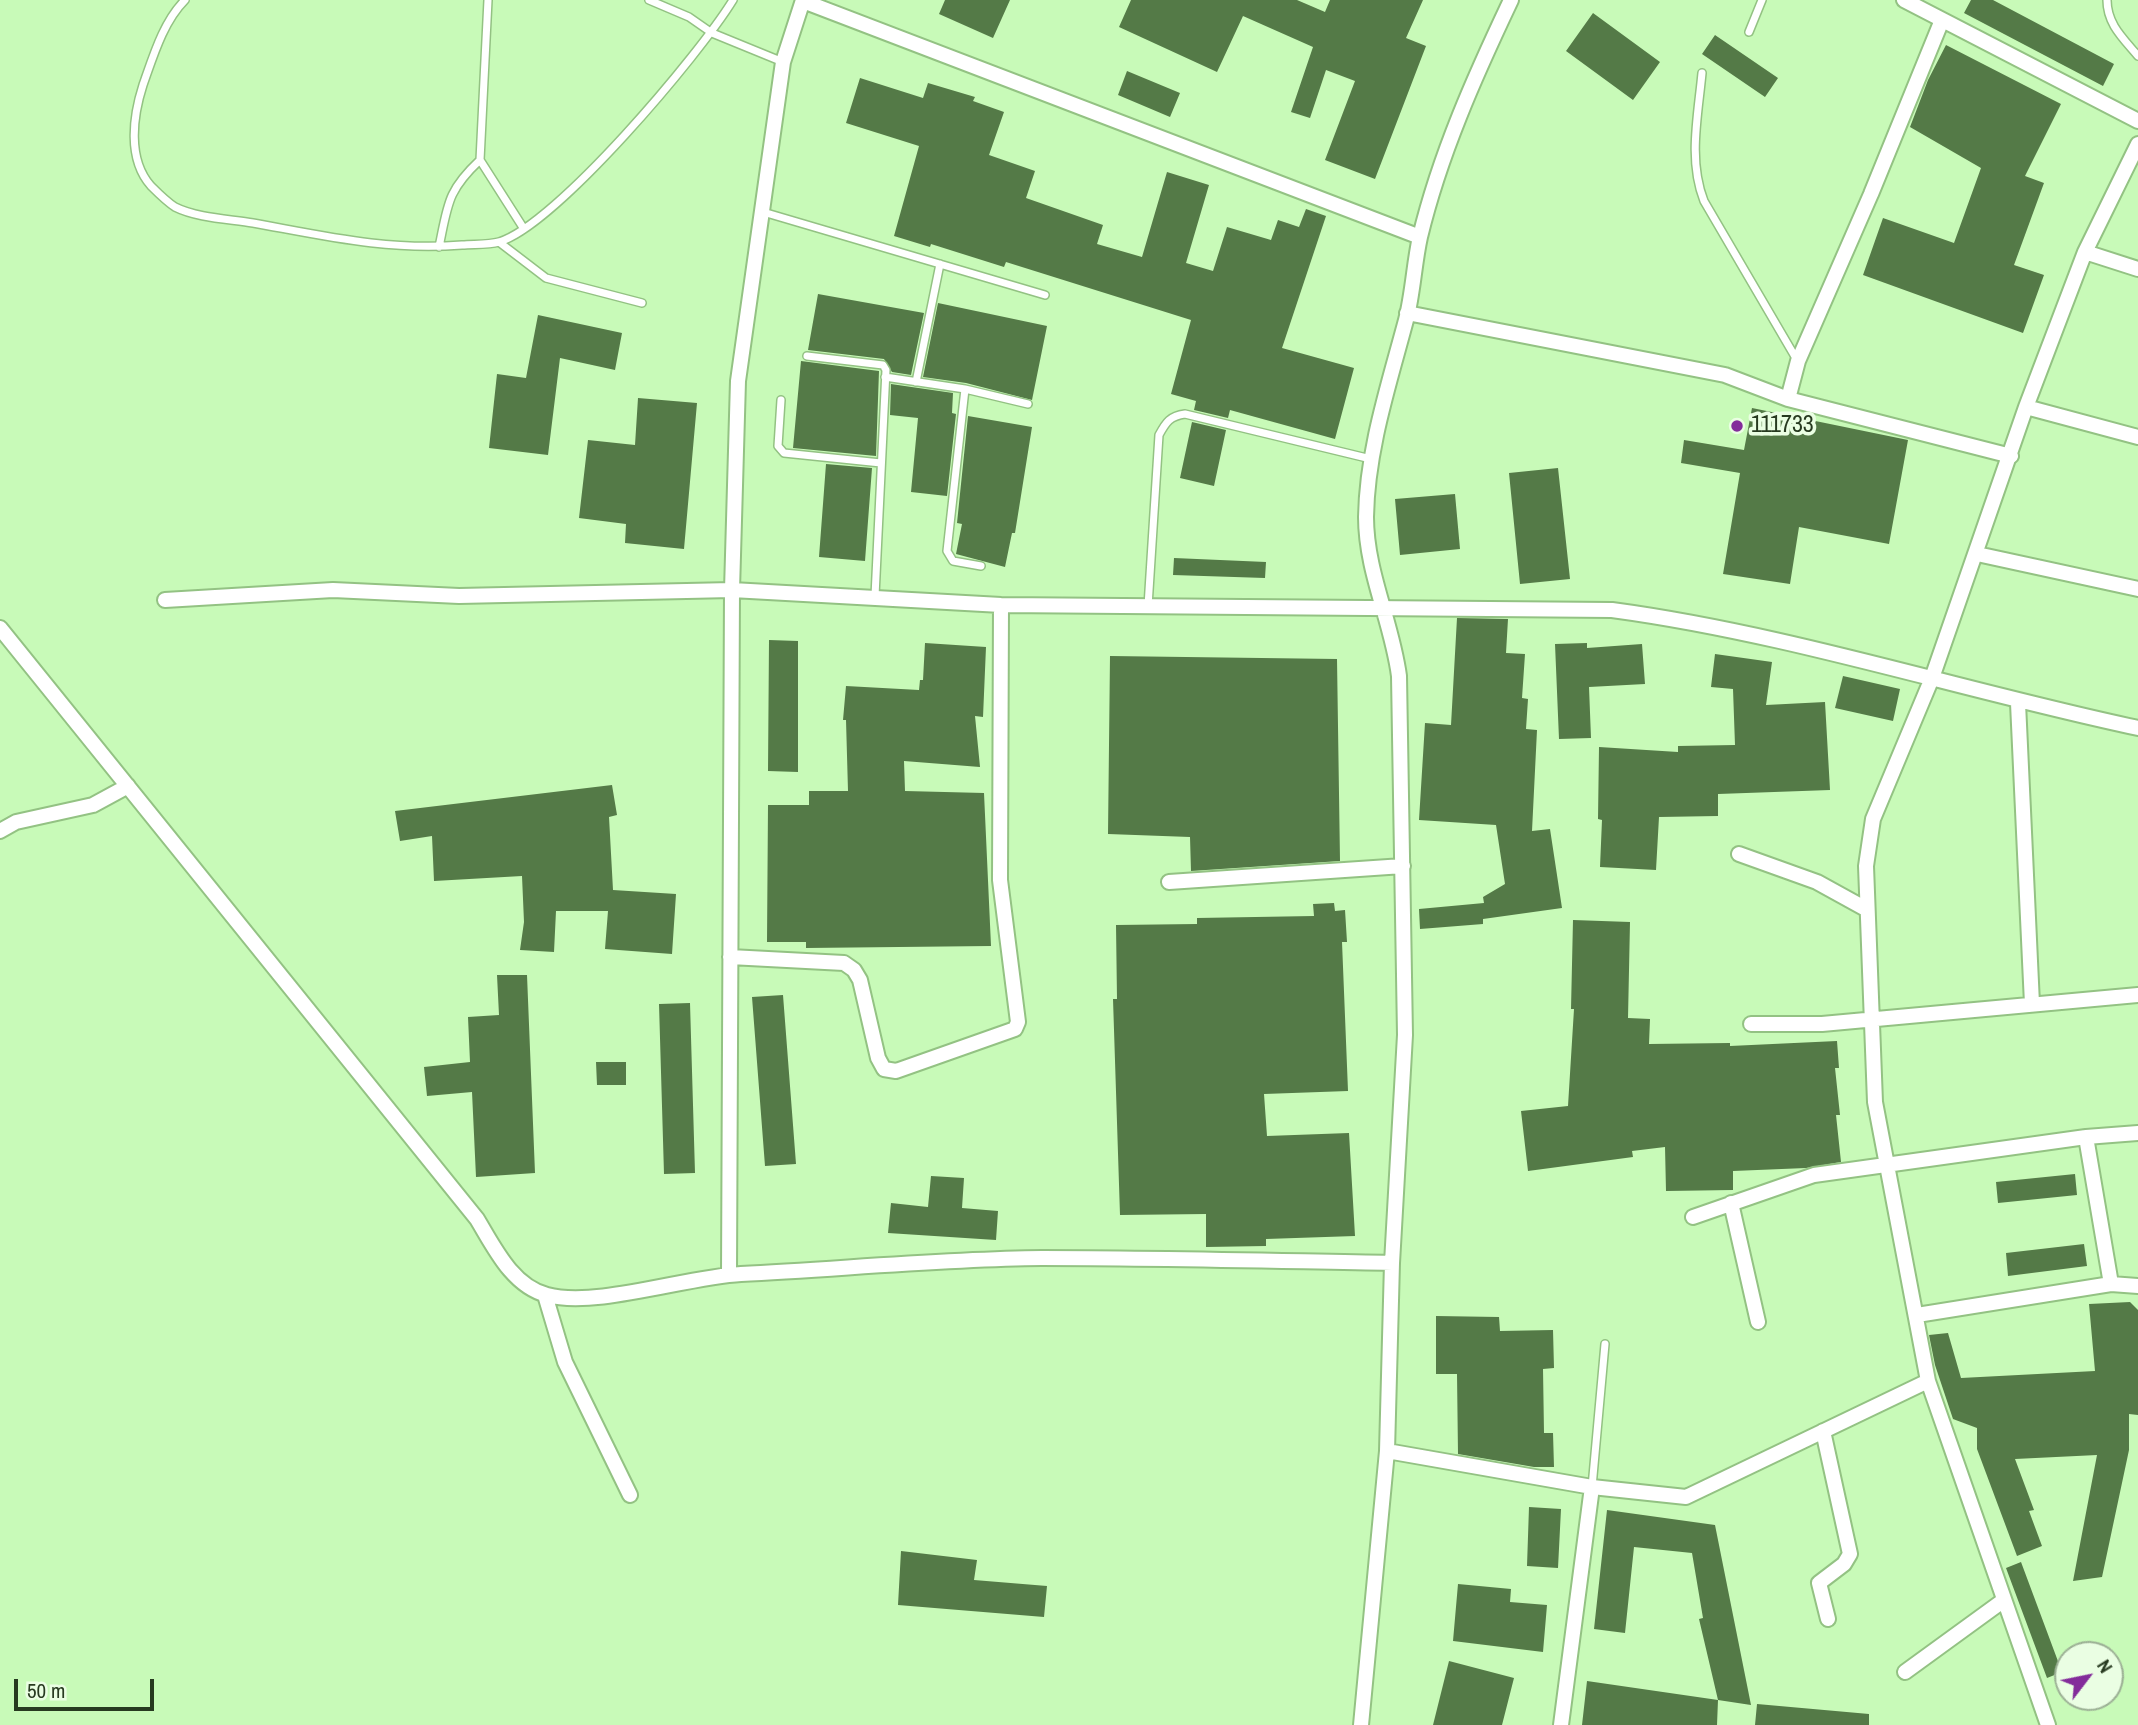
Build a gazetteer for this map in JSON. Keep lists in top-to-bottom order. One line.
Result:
{"places":["111733"],"scale_bar":"50 m","north":"top right"}
